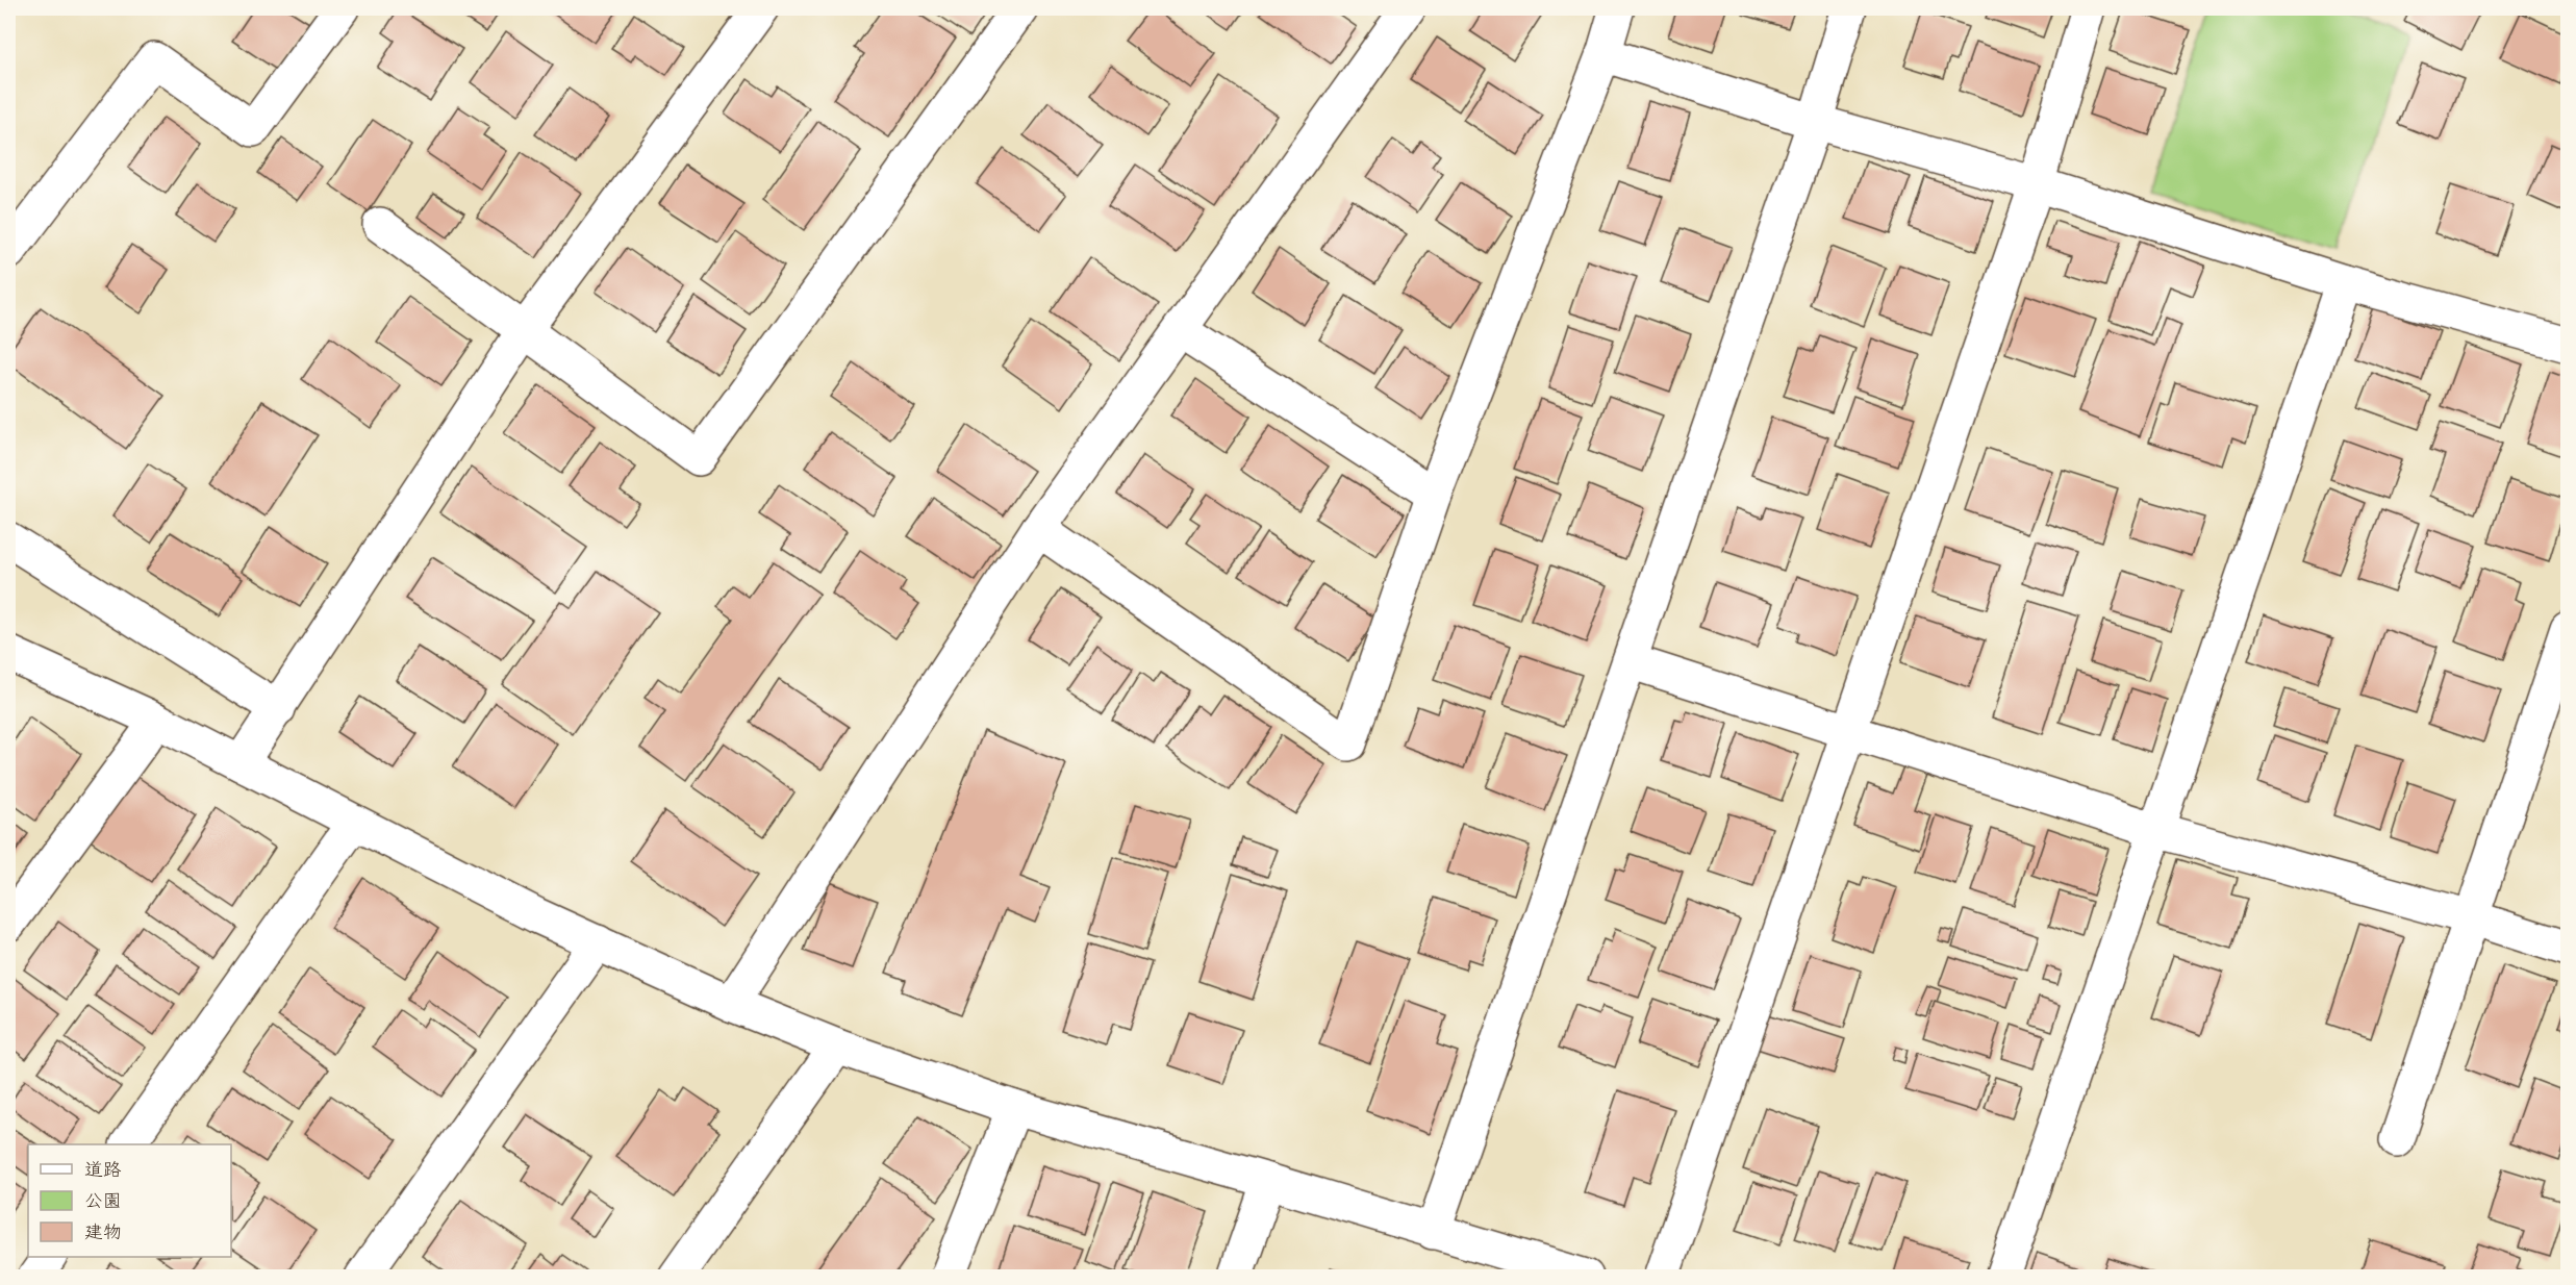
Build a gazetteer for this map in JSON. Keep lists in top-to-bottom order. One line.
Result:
{"legend":["道路","公園","建物"]}
